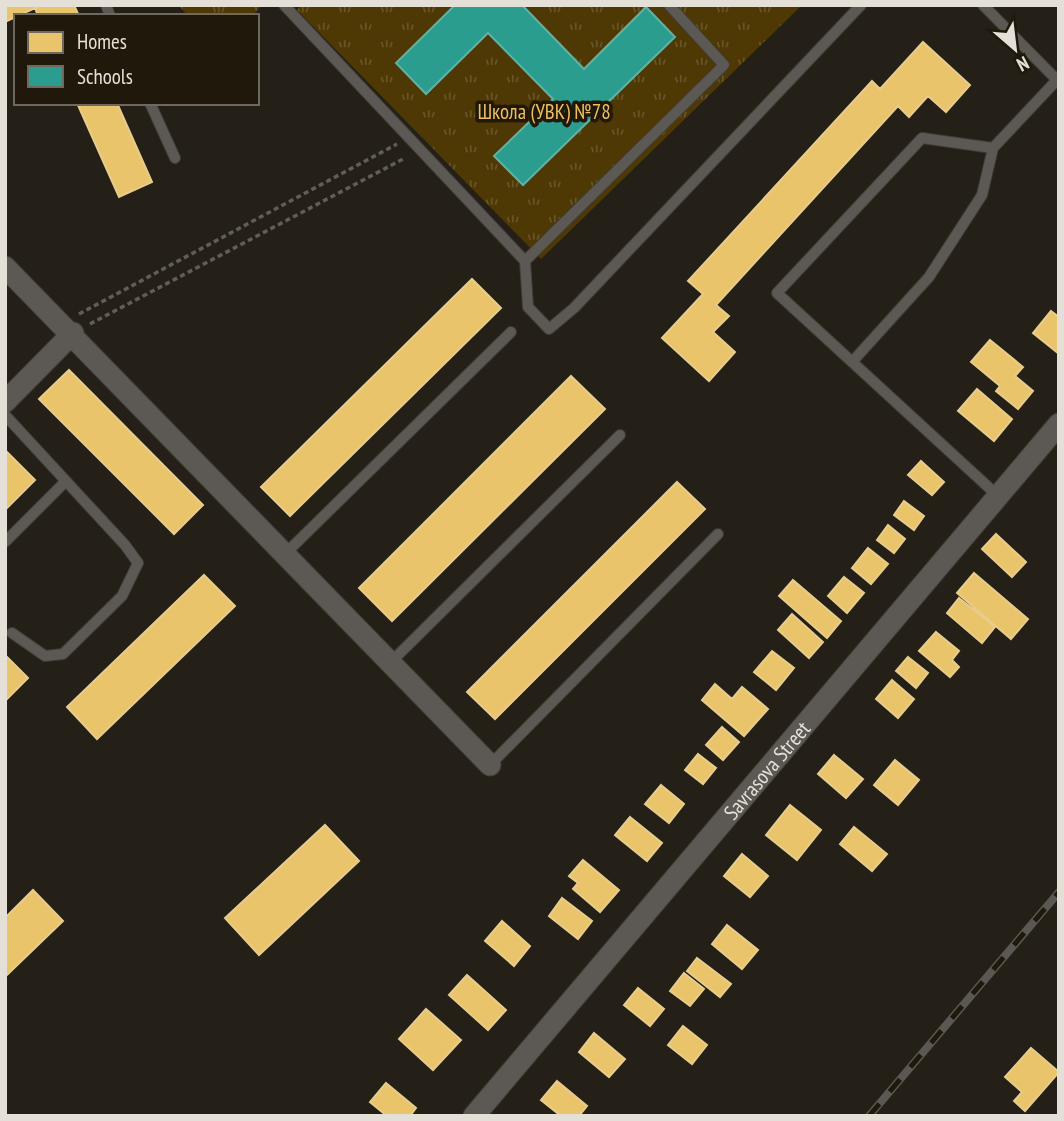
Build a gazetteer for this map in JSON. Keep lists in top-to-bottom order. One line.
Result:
{"streets":{"street":["Savrasova Street"]},"parks":["Школа (УВК) №78"],"legend":["Homes","Schools"],"north":"bottom right"}
